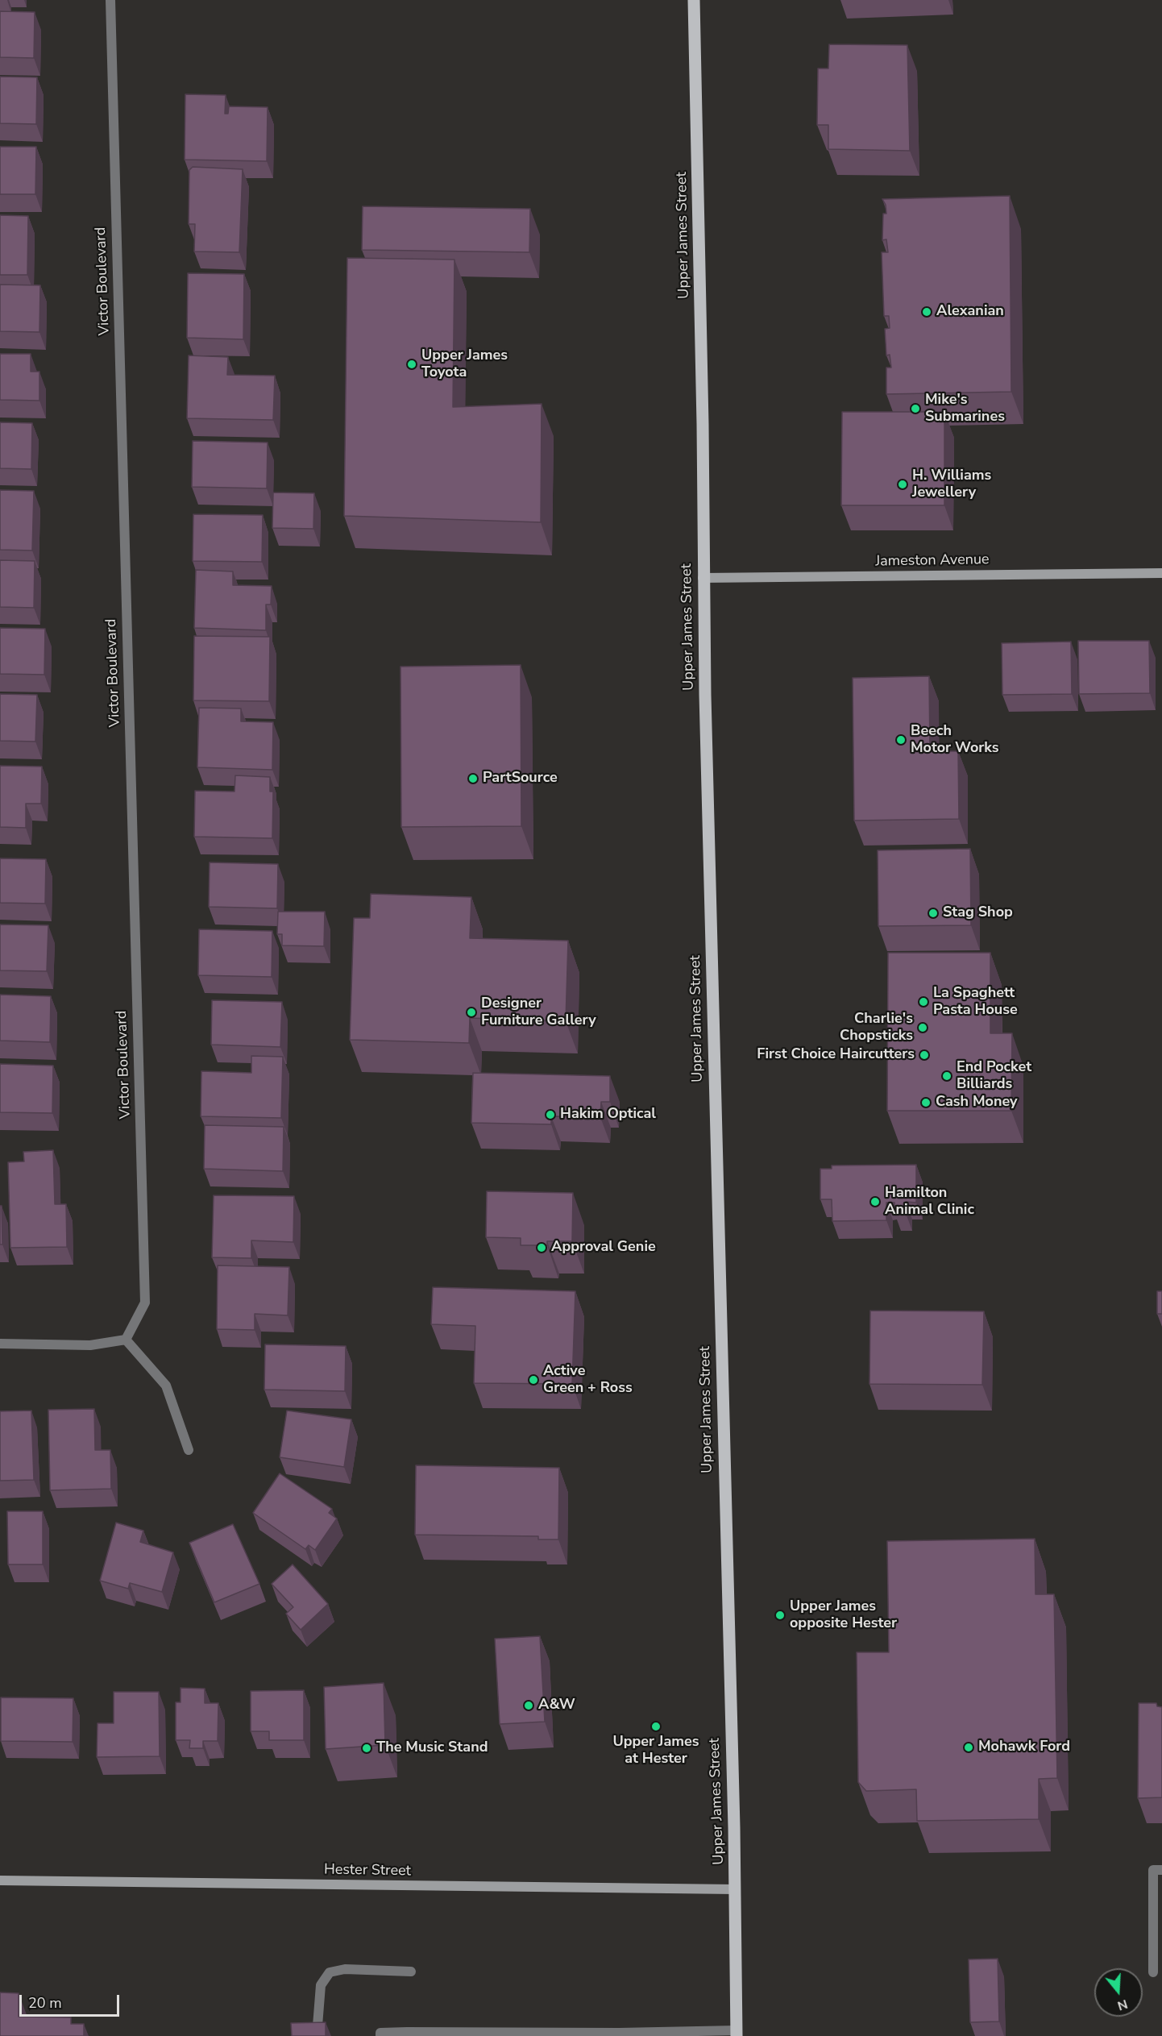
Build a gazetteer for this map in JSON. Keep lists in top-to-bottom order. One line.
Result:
{"streets":{"main road":["Upper James Street"],"street":["Victor Boulevard","Jameston Avenue","Hester Street"]},"crossings":[["Upper James Street","Jameston Avenue"],["Upper James Street","Hester Street"]],"places":["Alexanian","Upper James Toyota","Mike's Submarines","H. Williams Jewellery","Beech Motor Works","PartSource","Stag Shop","La Spaghett Pasta House","Designer Furniture Gallery","Charlie's Chopsticks","First Choice Haircutters","End Pocket Billiards","Cash Money","Hakim Optical","Hamilton Animal Clinic","Approval Genie","Active Green + Ross","Upper James opposite Hester","A&W","Upper James at Hester","Mohawk Ford","The Music Stand"],"scale_bar":"20 m","north":"bottom"}
